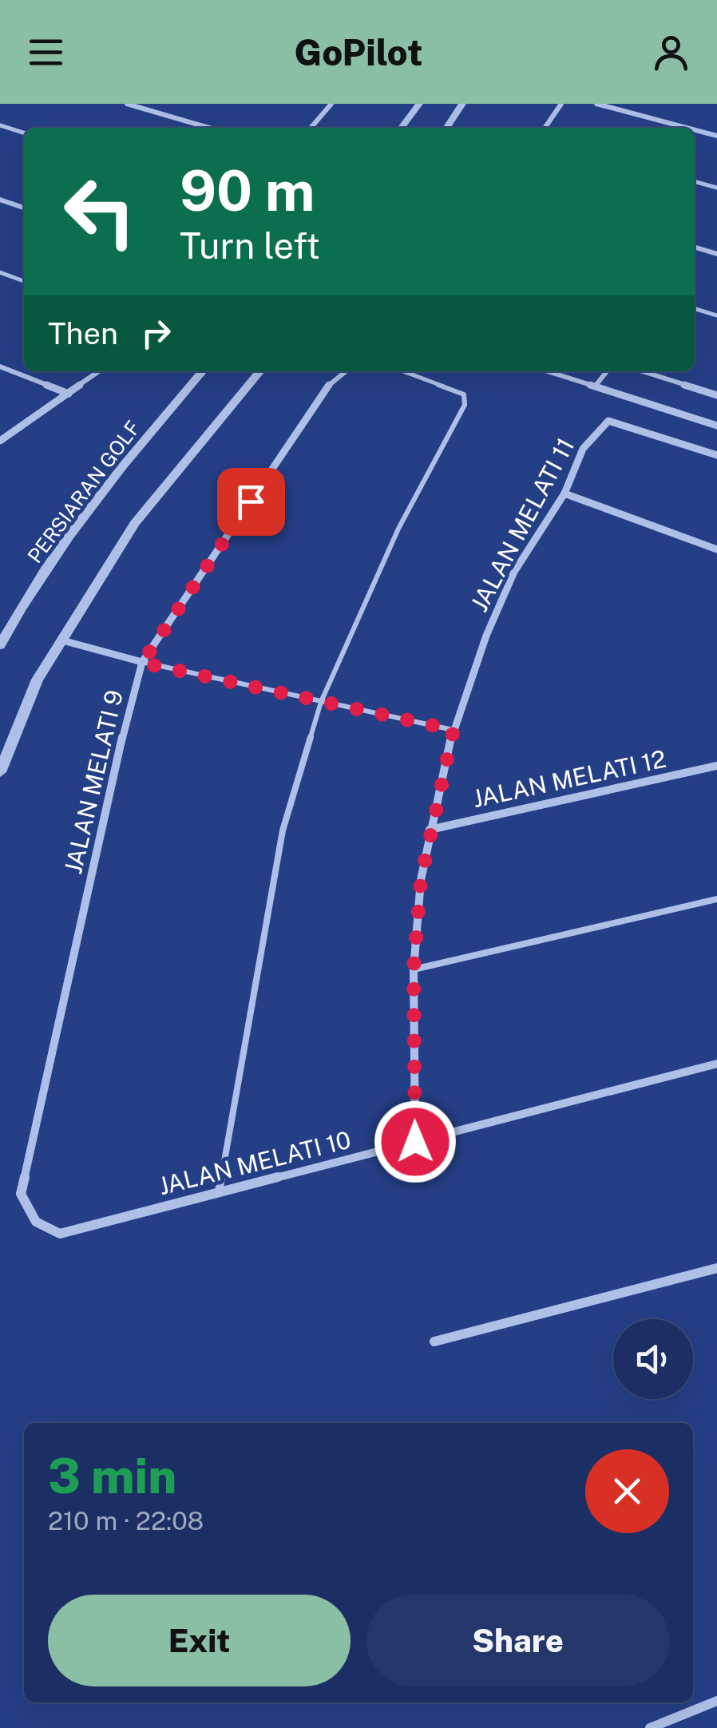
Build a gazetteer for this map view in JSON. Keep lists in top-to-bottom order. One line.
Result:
{"streets":{"street":["PERSIARAN GOLF","JALAN MELATI 11","JALAN MELATI 12","JALAN MELATI 9","JALAN MELATI 10"]},"crossings":[["JALAN MELATI 11","JALAN MELATI 12"],["JALAN MELATI 11","JALAN MELATI 10"],["JALAN MELATI 9","JALAN MELATI 10"]],"page":{"header":"GoPilot","turn":["90 m","Turn left"],"then":"Then","heading":["3 min","210 m · 22:08"],"buttons":["Exit","Share"]}}
